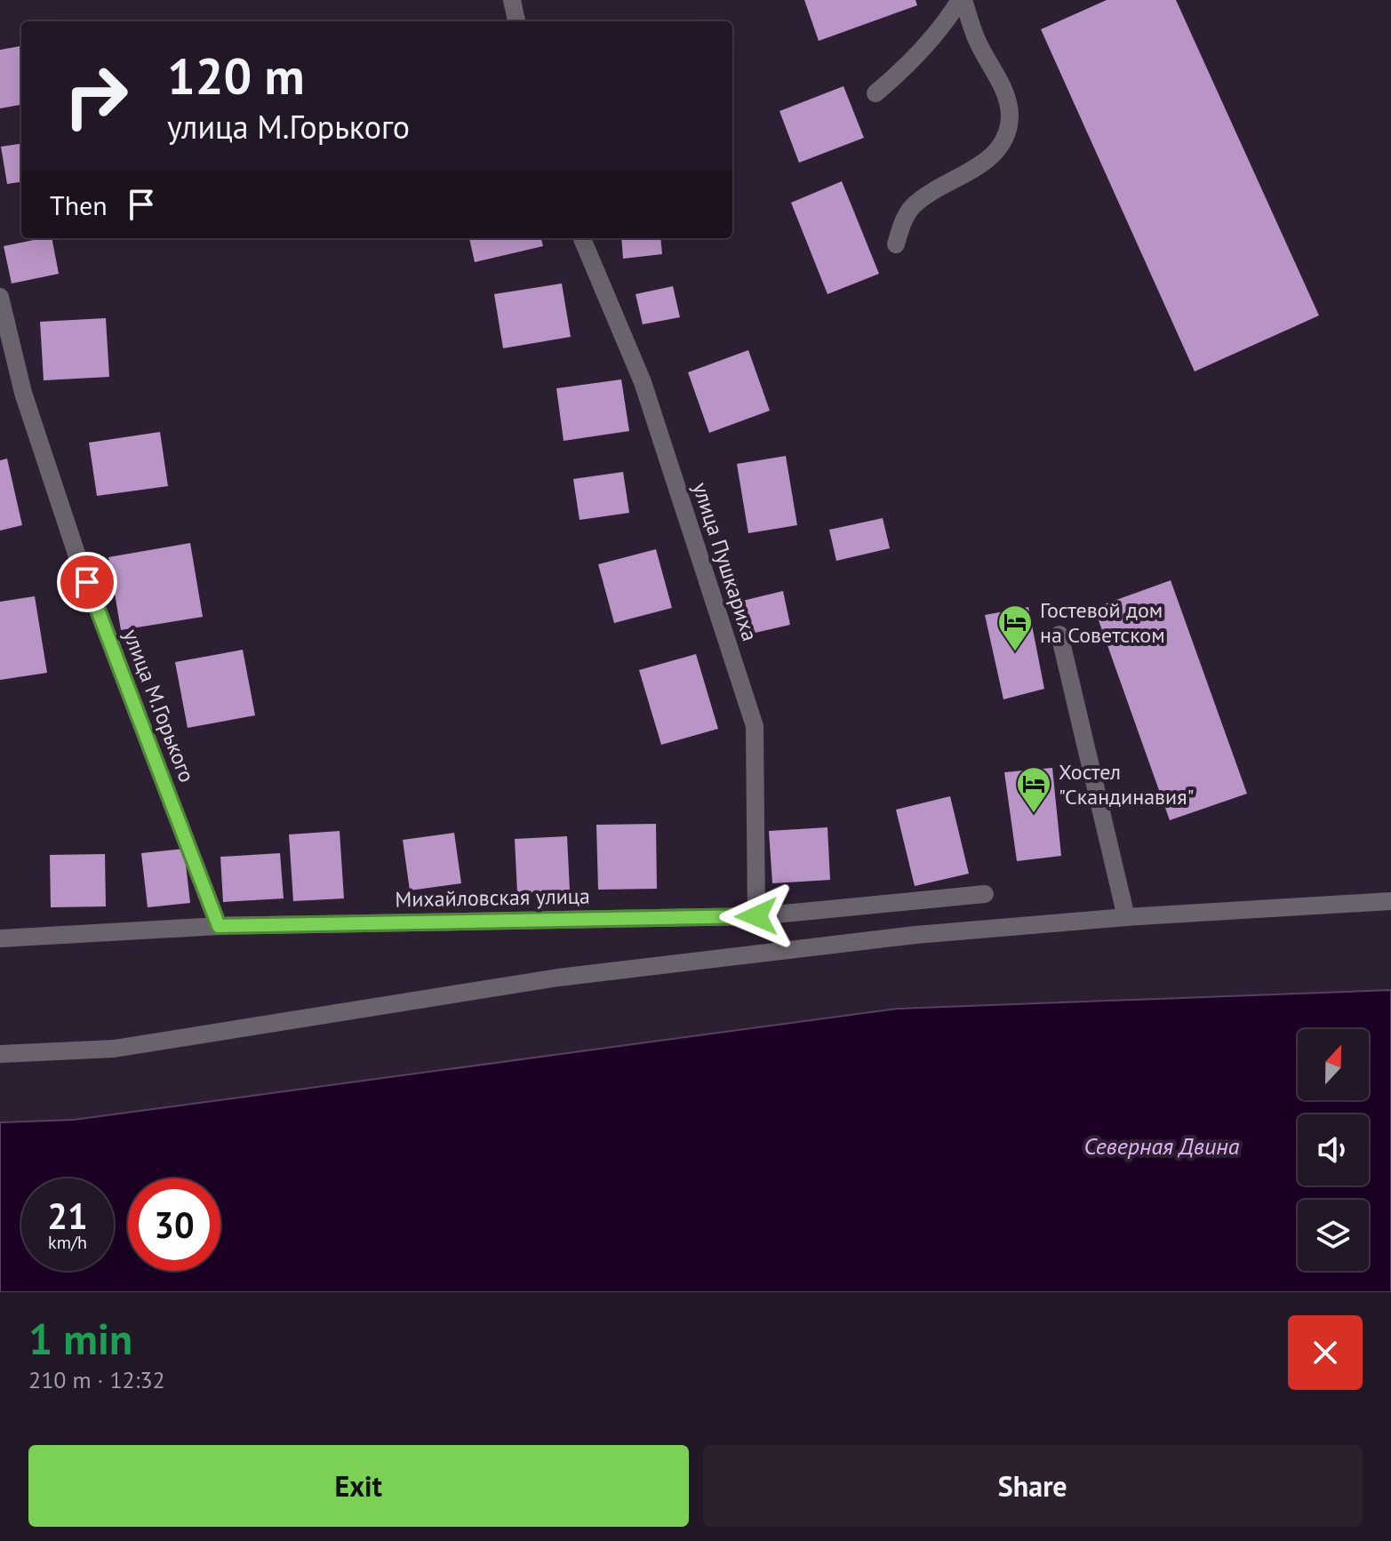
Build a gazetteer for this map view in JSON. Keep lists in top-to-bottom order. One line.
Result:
{"streets":{"street":["улица Пушкариха","улица М.Горького","Михайловская улица"]},"crossings":[["улица Пушкариха","Михайловская улица"],["улица М.Горького","Михайловская улица"]],"water":["Северная Двина"],"places":{"hotel":["Гостевой дом на Советском","Хостел \"Скандинавия\""]},"north":"top","page":{"turn":["120 m","улица М.Горького"],"then":"Then","speed":"21 km/h","limit":"30","heading":["1 min","210 m · 12:32"],"buttons":["Exit","Share"]}}
